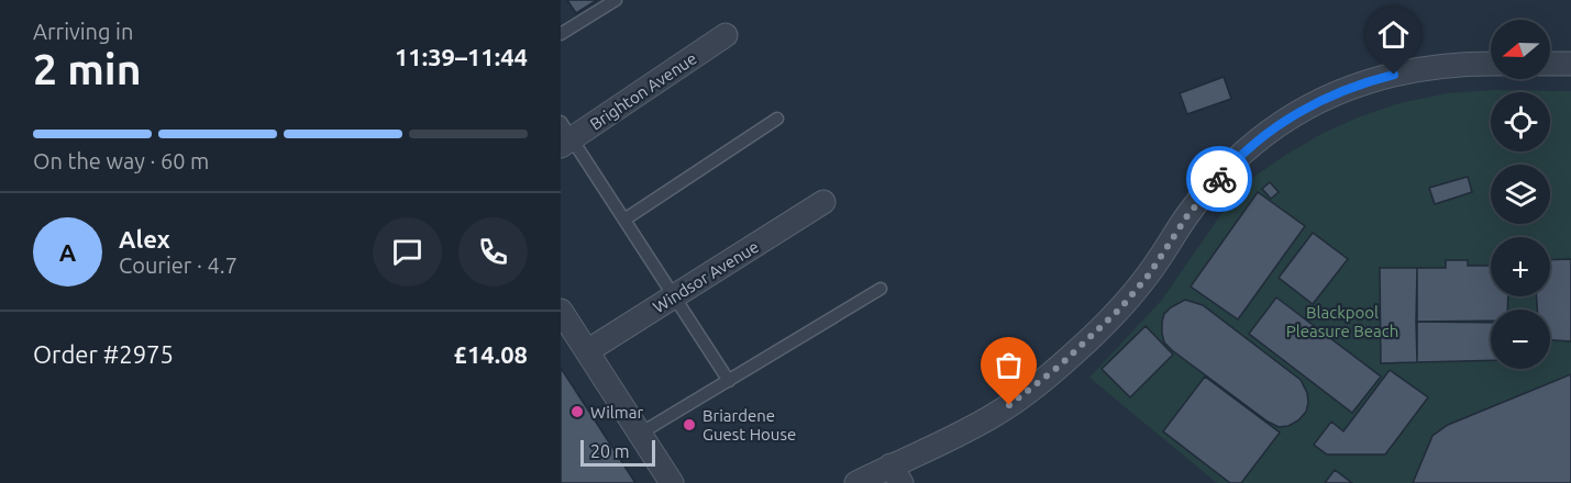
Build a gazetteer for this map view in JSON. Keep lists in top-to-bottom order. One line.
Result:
{"streets":{"street":["Brighton Avenue","Windsor Avenue"]},"parks":["Blackpool Pleasure Beach"],"places":["Wilmar","Briardene Guest House"],"scale_bar":"20 m","north":"left","page":{"heading":["2 min","Arriving in","11:39–11:44"],"panel":["Alex","Courier · 4.7","Order #2975","£14.08"],"map_buttons":["+","−"],"bar":"On the way · 60 m","round":"A","scale":"20 m"}}
